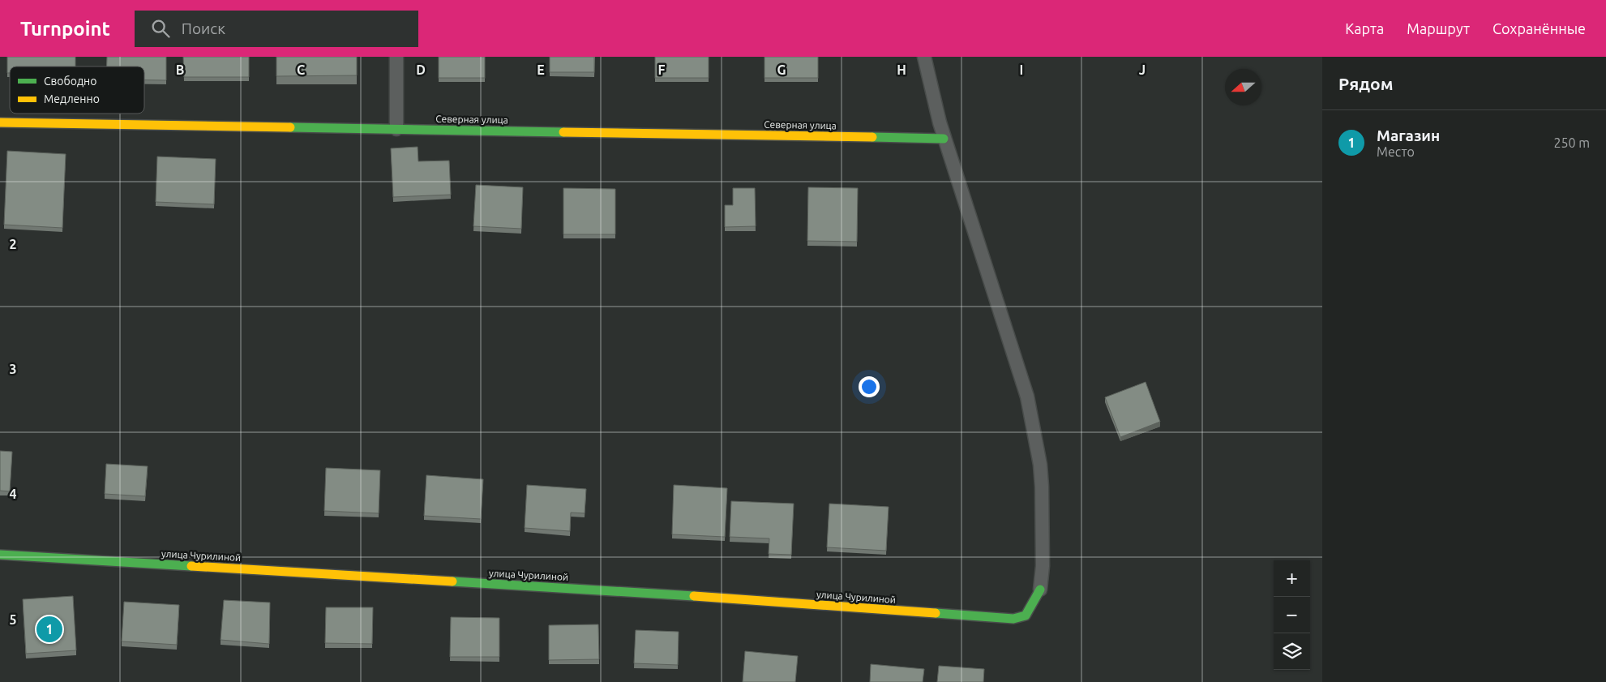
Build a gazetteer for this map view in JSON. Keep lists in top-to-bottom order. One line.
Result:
{"streets":{"street":["Северная улица","улица Чурилиной"]},"legend":["Свободно","Медленно"],"north":"left","page":{"header":"Turnpoint","search":"Поиск","nav":["Карта","Маршрут","Сохранённые"],"heading":"Рядом","list":[{"mark":"1","name":"Магазин","note":"Место","value":"250 m"}],"map_buttons":["+","−"],"pins":"1"},"grid":{"columns":["B","C","D","E","F","G","H","I","J"],"rows":["2","3","4","5"]}}
